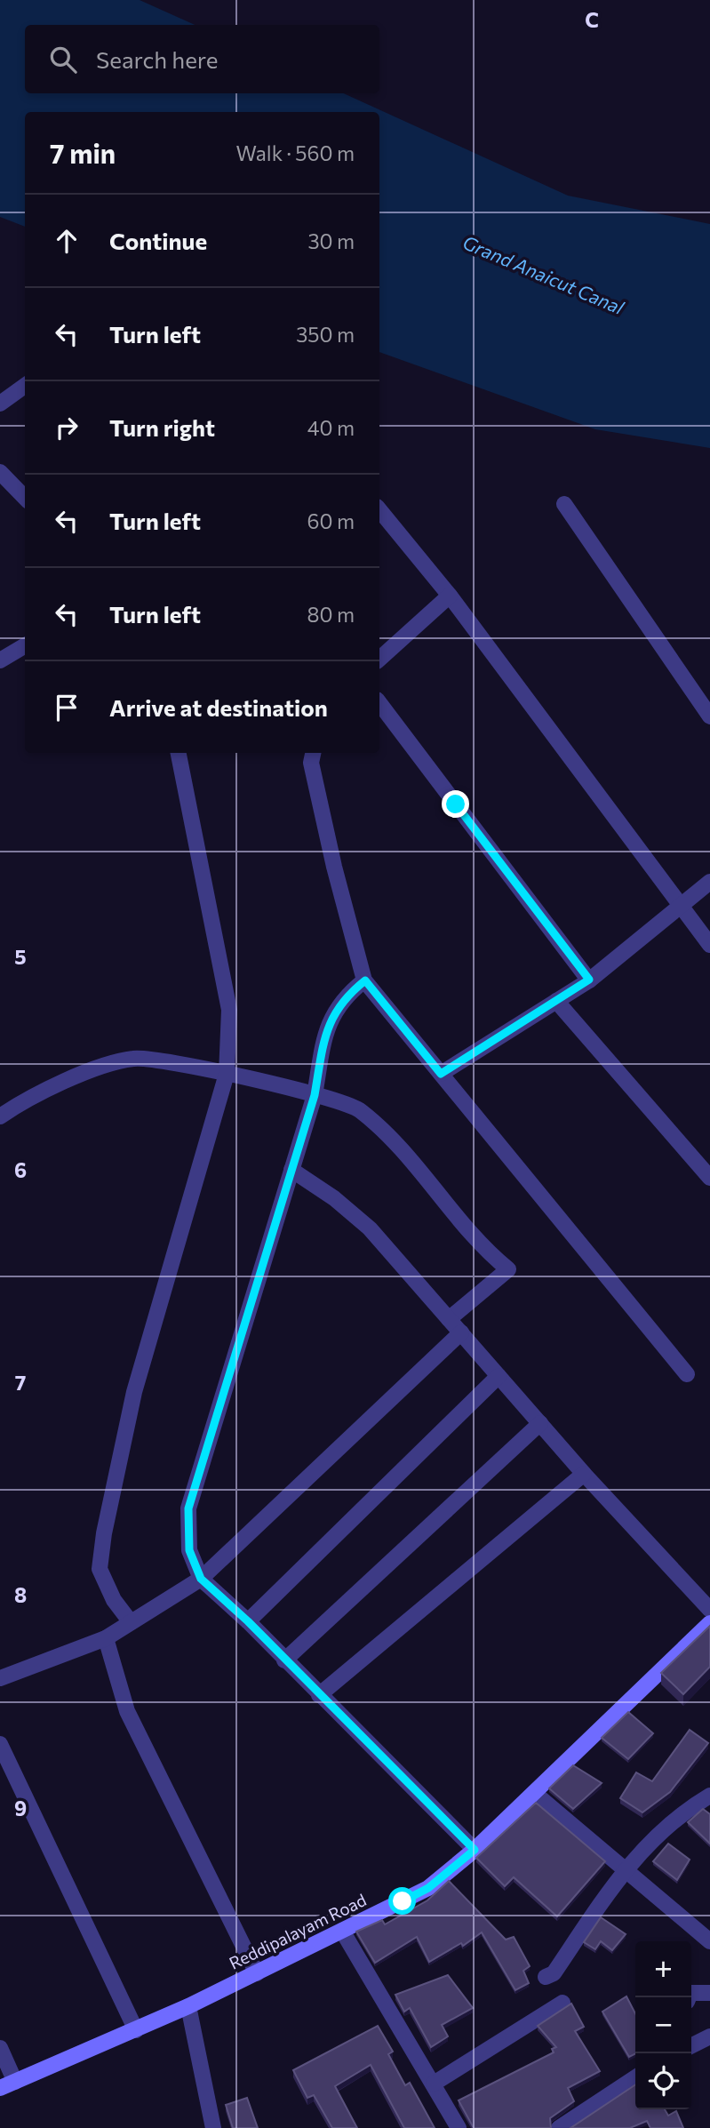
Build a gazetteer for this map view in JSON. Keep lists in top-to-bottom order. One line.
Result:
{"streets":{"street":["Reddipalayam Road"]},"water":["Grand Anaicut Canal"],"page":{"search":"Search here","heading":["7 min","Walk · 560 m"],"list":[["Continue","30 m"],["Turn left","350 m"],["Turn right","40 m"],["Turn left","60 m"],["Turn left","80 m"],"Arrive at destination"],"map_buttons":["+","−"]},"grid":{"columns":["C"],"rows":["5","6","7","8","9"]}}
